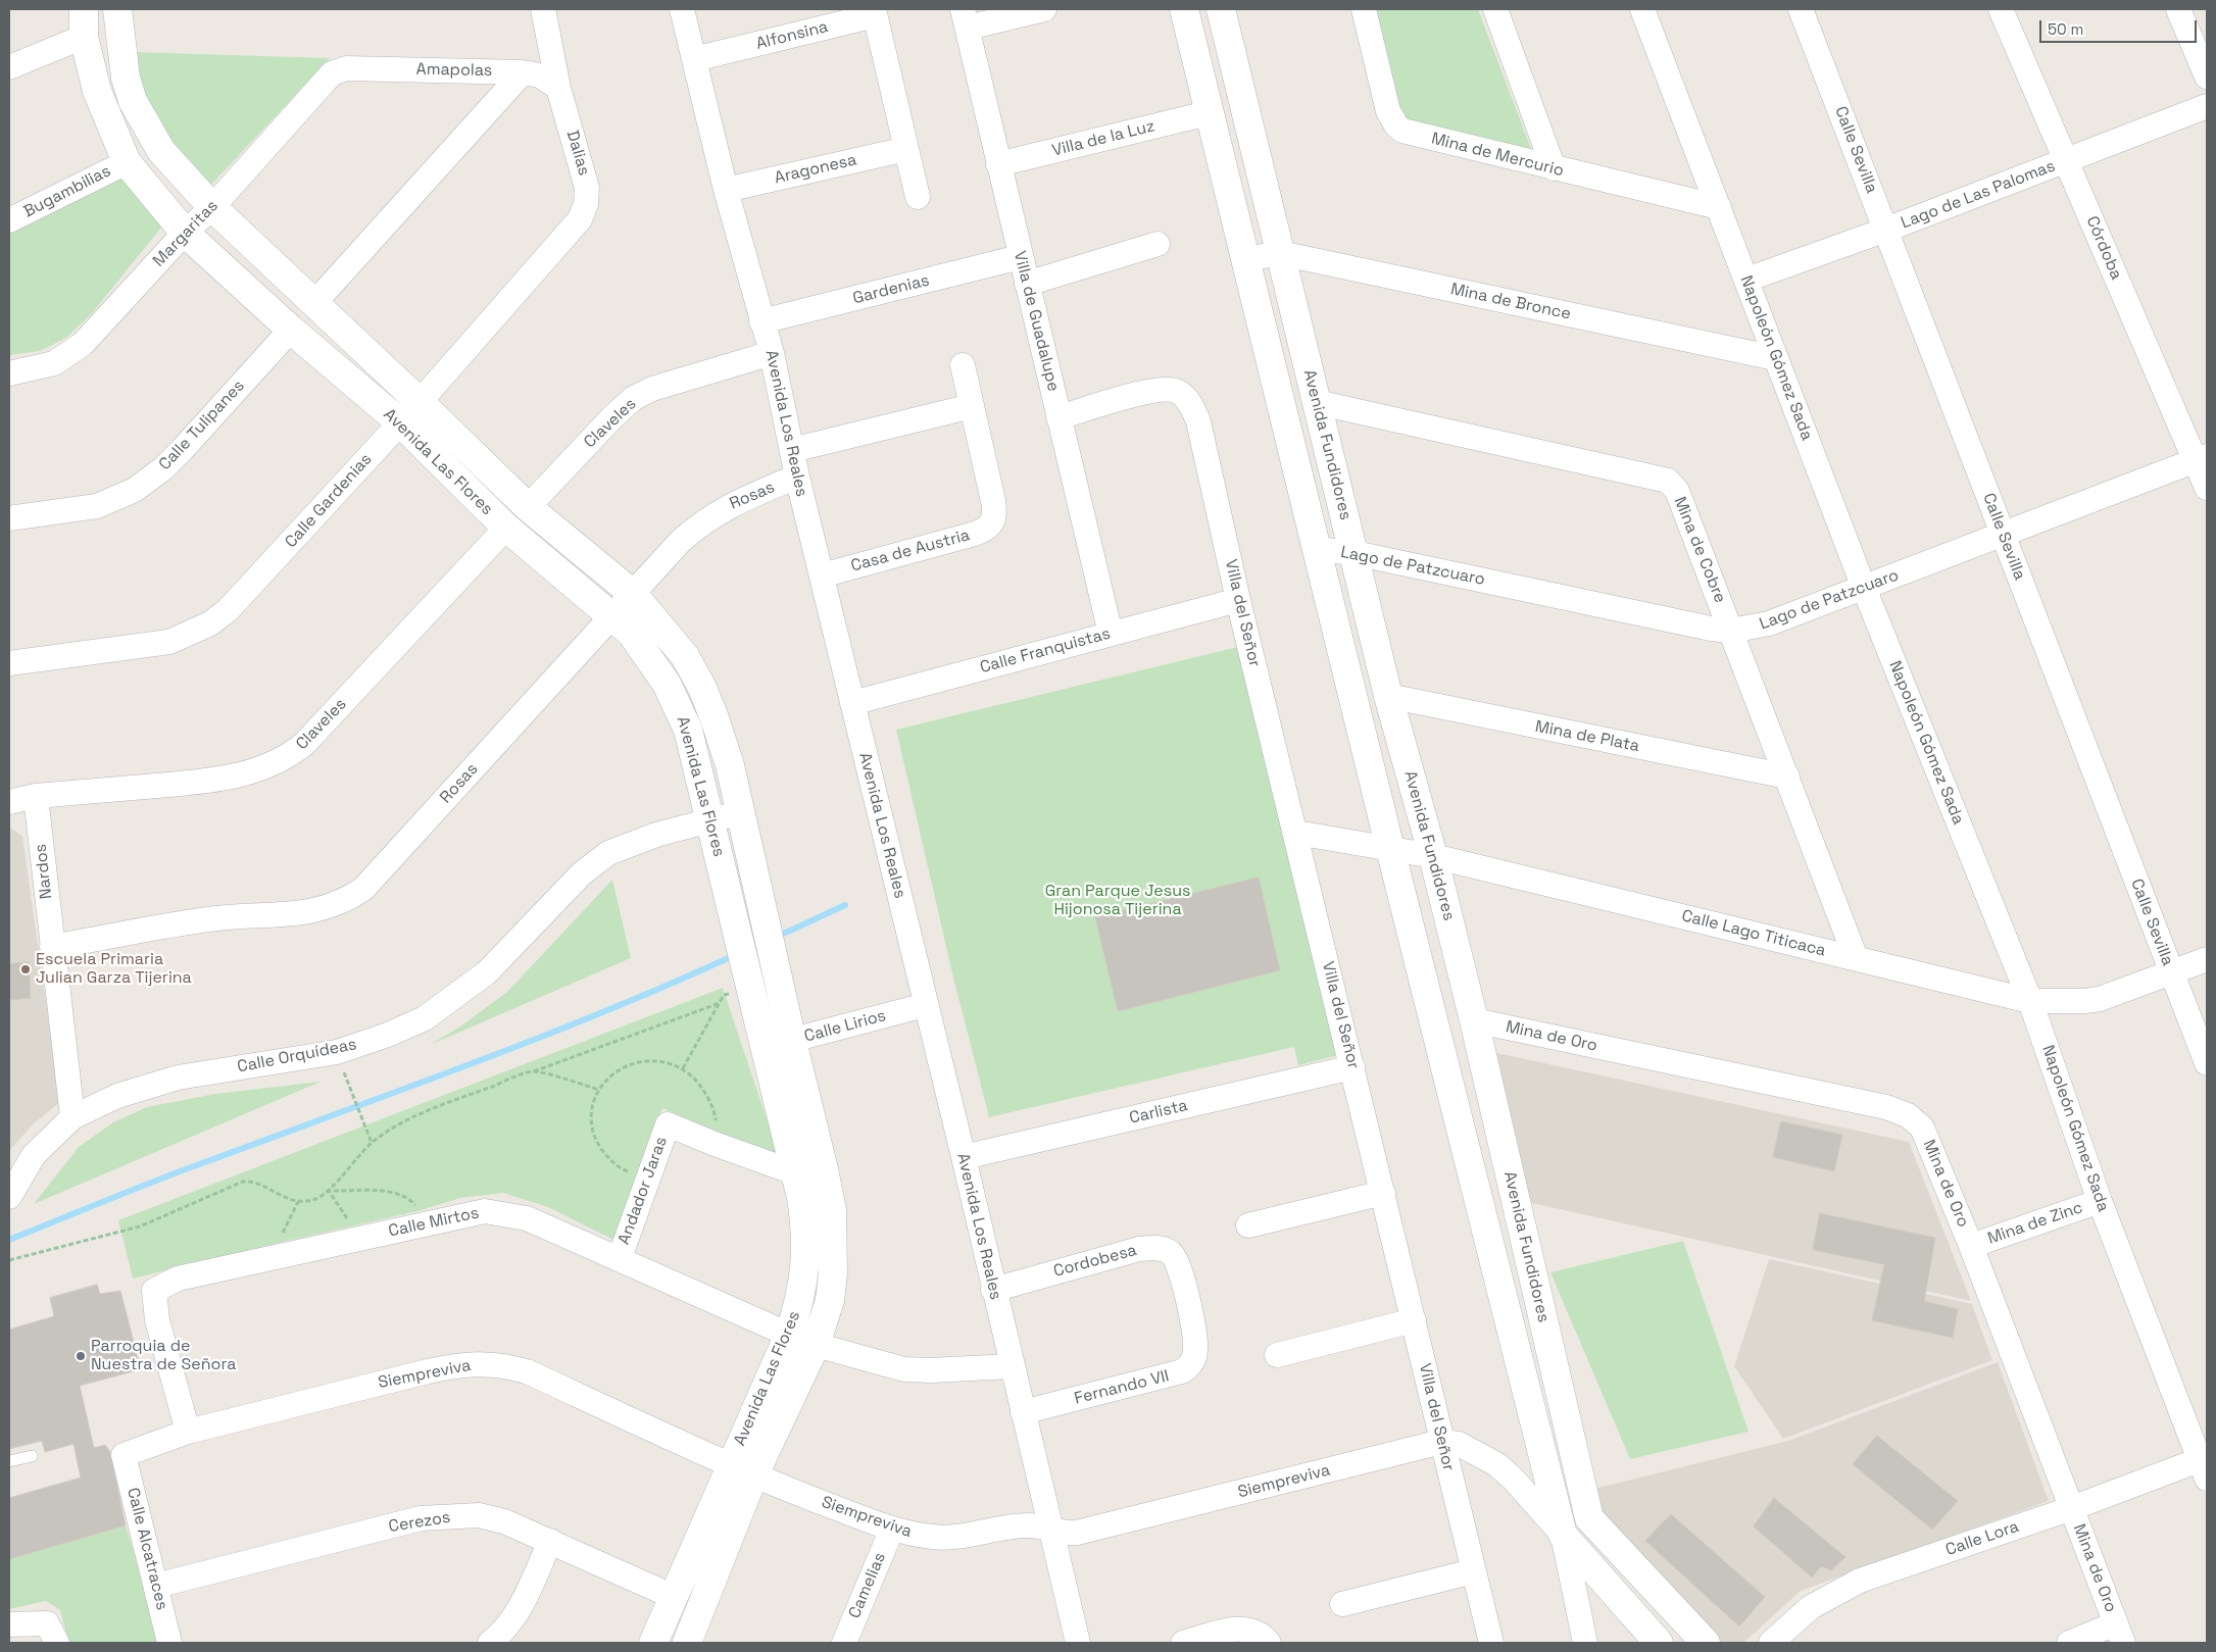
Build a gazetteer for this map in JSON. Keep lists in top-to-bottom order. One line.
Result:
{"streets":{"street":["Alfonsina","Amapolas","Villa de la Luz","Calle Sevilla","Dalias","Mina de Mercurio","Aragonesa","Bugambilias","Lago de Las Palomas","Margaritas","Córdoba","Gardenias","Mina de Bronce","Villa de Guadalupe","Napoleón Gómez Sada","Claveles","Avenida Los Reales","Calle Tulipanes","Avenida Fundidores","Avenida Las Flores","Rosas","Calle Gardenias","Mina de Cobre","Casa de Austria","Lago de Patzcuaro","Villa del Señor","Calle Franquistas","Mina de Plata","Nardos","Calle Lago Titicaca","Calle Lirios","Mina de Oro","Calle Orquídeas","Carlista","Andador Jaras","Calle Mirtos","Mina de Zinc","Cordobesa","Siempreviva","Fernando VII","Cerezos","Calle Lora","Calle Alcatraces","Camelias"]},"crossings":[["Alfonsina","Aragonesa"],["Alfonsina","Avenida Los Reales"],["Amapolas","Dalias"],["Amapolas","Margaritas"],["Villa de la Luz","Villa de Guadalupe"],["Villa de la Luz","Avenida Fundidores"],["Calle Sevilla","Lago de Las Palomas"],["Calle Sevilla","Lago de Patzcuaro"],["Calle Sevilla","Calle Lago Titicaca"],["Dalias","Calle Gardenias"],["Mina de Mercurio","Napoleón Gómez Sada"],["Aragonesa","Avenida Los Reales"],["Bugambilias","Avenida Las Flores"],["Lago de Las Palomas","Córdoba"],["Lago de Las Palomas","Napoleón Gómez Sada"],["Margaritas","Avenida Las Flores"],["Córdoba","Lago de Patzcuaro"],["Gardenias","Villa de Guadalupe"],["Gardenias","Avenida Los Reales"],["Mina de Bronce","Napoleón Gómez Sada"],["Mina de Bronce","Avenida Fundidores"],["Villa de Guadalupe","Villa del Señor"],["Villa de Guadalupe","Calle Franquistas"],["Napoleón Gómez Sada","Lago de Patzcuaro"],["Napoleón Gómez Sada","Calle Lago Titicaca"],["Napoleón Gómez Sada","Mina de Zinc"],["Napoleón Gómez Sada","Calle Lora"],["Claveles","Avenida Los Reales"],["Claveles","Avenida Las Flores"],["Claveles","Nardos"],["Avenida Los Reales","Rosas"],["Avenida Los Reales","Casa de Austria"],["Avenida Los Reales","Calle Franquistas"],["Avenida Los Reales","Calle Lirios"],["Avenida Los Reales","Carlista"],["Avenida Los Reales","Cordobesa"],["Avenida Los Reales","Siempreviva"],["Avenida Los Reales","Fernando VII"],["Calle Tulipanes","Avenida Las Flores"],["Avenida Fundidores","Mina de Cobre"],["Avenida Fundidores","Lago de Patzcuaro"],["Avenida Fundidores","Mina de Plata"],["Avenida Fundidores","Calle Lago Titicaca"],["Avenida Fundidores","Mina de Oro"],["Avenida Fundidores","Siempreviva"],["Avenida Las Flores","Rosas"],["Avenida Las Flores","Calle Gardenias"],["Avenida Las Flores","Calle Lirios"],["Avenida Las Flores","Calle Orquídeas"],["Avenida Las Flores","Andador Jaras"],["Avenida Las Flores","Calle Mirtos"],["Avenida Las Flores","Siempreviva"],["Avenida Las Flores","Cerezos"],["Rosas","Nardos"],["Mina de Cobre","Lago de Patzcuaro"],["Mina de Cobre","Mina de Plata"],["Mina de Cobre","Calle Lago Titicaca"],["Villa del Señor","Calle Franquistas"],["Villa del Señor","Calle Lago Titicaca"],["Villa del Señor","Carlista"],["Villa del Señor","Siempreviva"],["Nardos","Calle Orquídeas"],["Mina de Oro","Mina de Zinc"],["Mina de Oro","Calle Lora"],["Andador Jaras","Calle Mirtos"],["Calle Mirtos","Siempreviva"],["Cordobesa","Fernando VII"],["Siempreviva","Calle Alcatraces"],["Siempreviva","Camelias"],["Cerezos","Calle Alcatraces"]],"parks":["Gran Parque Jesus Hijonosa Tijerina"],"places":["Escuela Primaria Julian Garza Tijerina","Parroquia de Nuestra de Señora"],"scale_bar":"50 m"}
